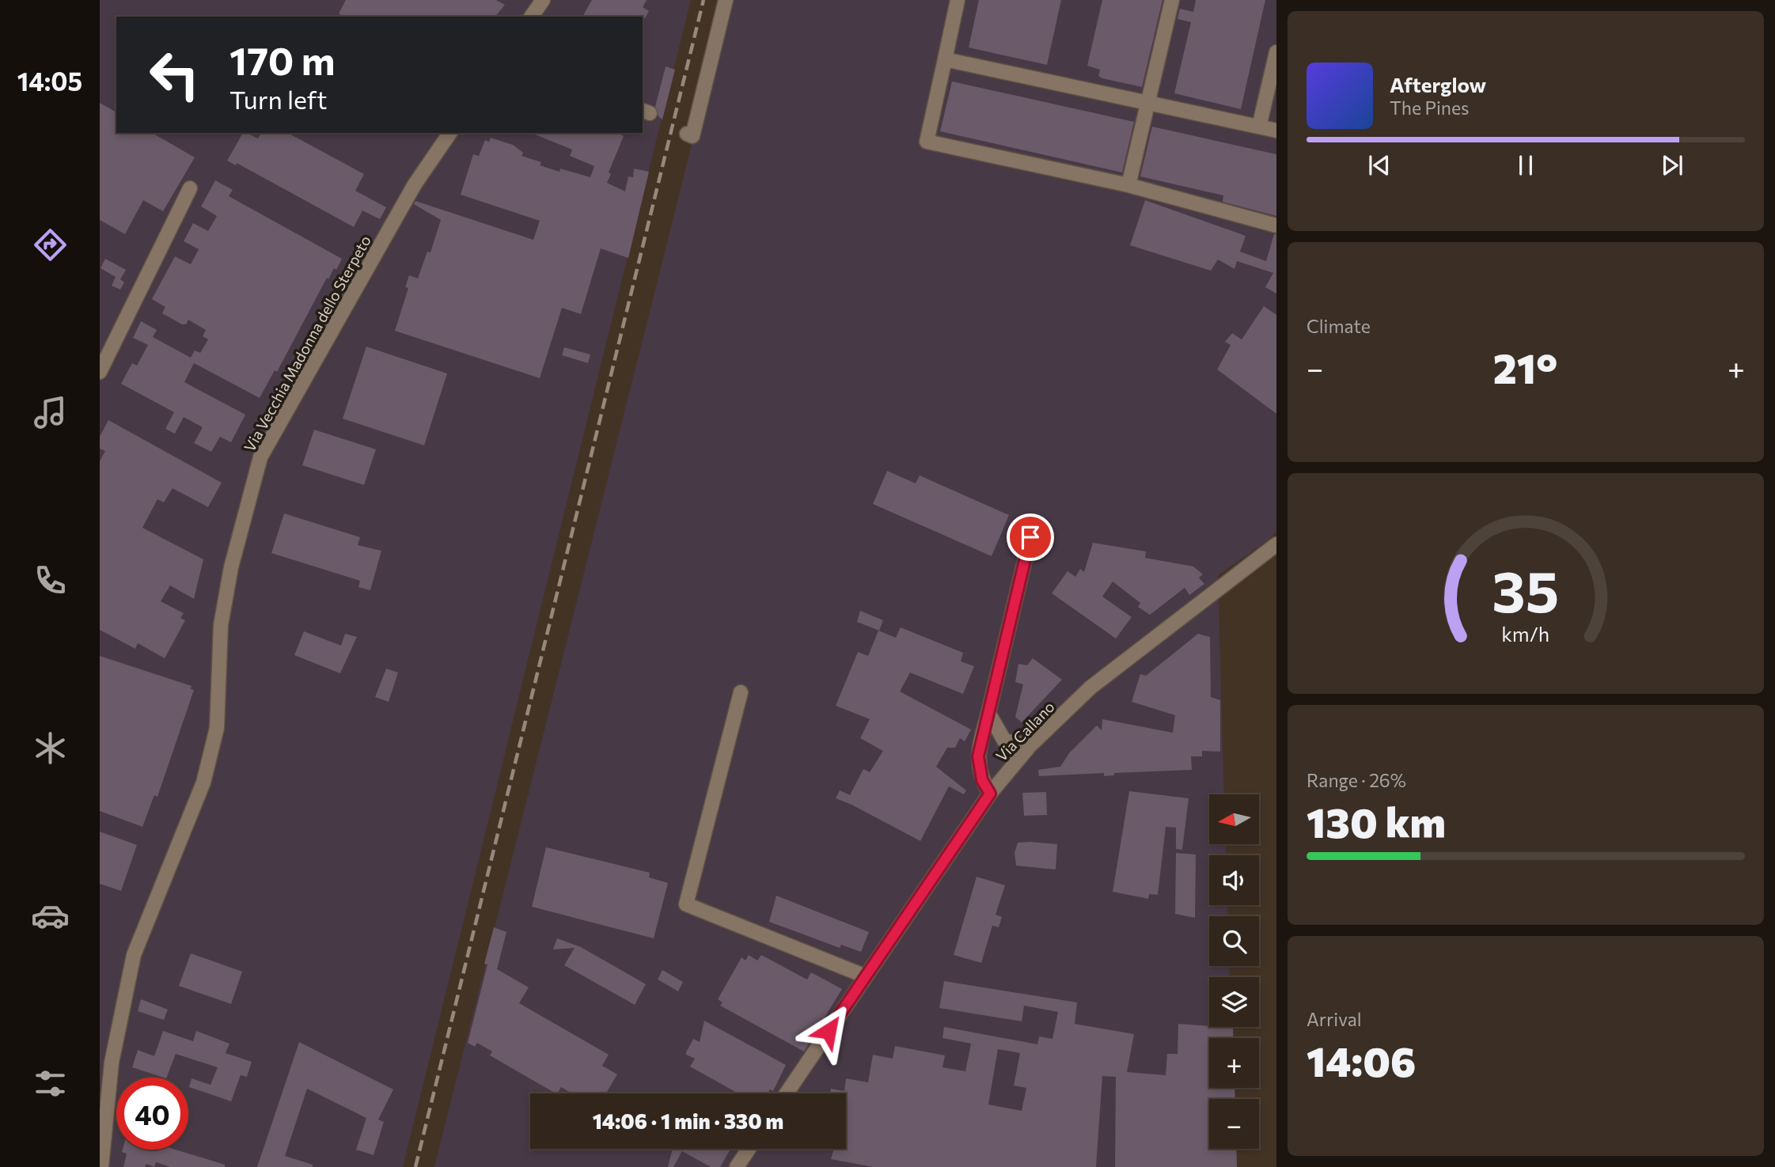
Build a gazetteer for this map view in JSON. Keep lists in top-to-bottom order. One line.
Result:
{"streets":{"street":["Via Vecchia Madonna dello Sterpeto","Via Callano"]},"north":"left","page":{"tabs":"14:05","turn":["170 m","Turn left"],"song":["Afterglow","The Pines"],"tile":["Climate",["Range · 26%","130 km"],["Arrival","14:06"]],"heat":["−","21°","+"],"map_buttons":["+","−"],"limit":"40","trip":"14:06 · 1 min · 330 m","gauge":["35","km/h"]}}
